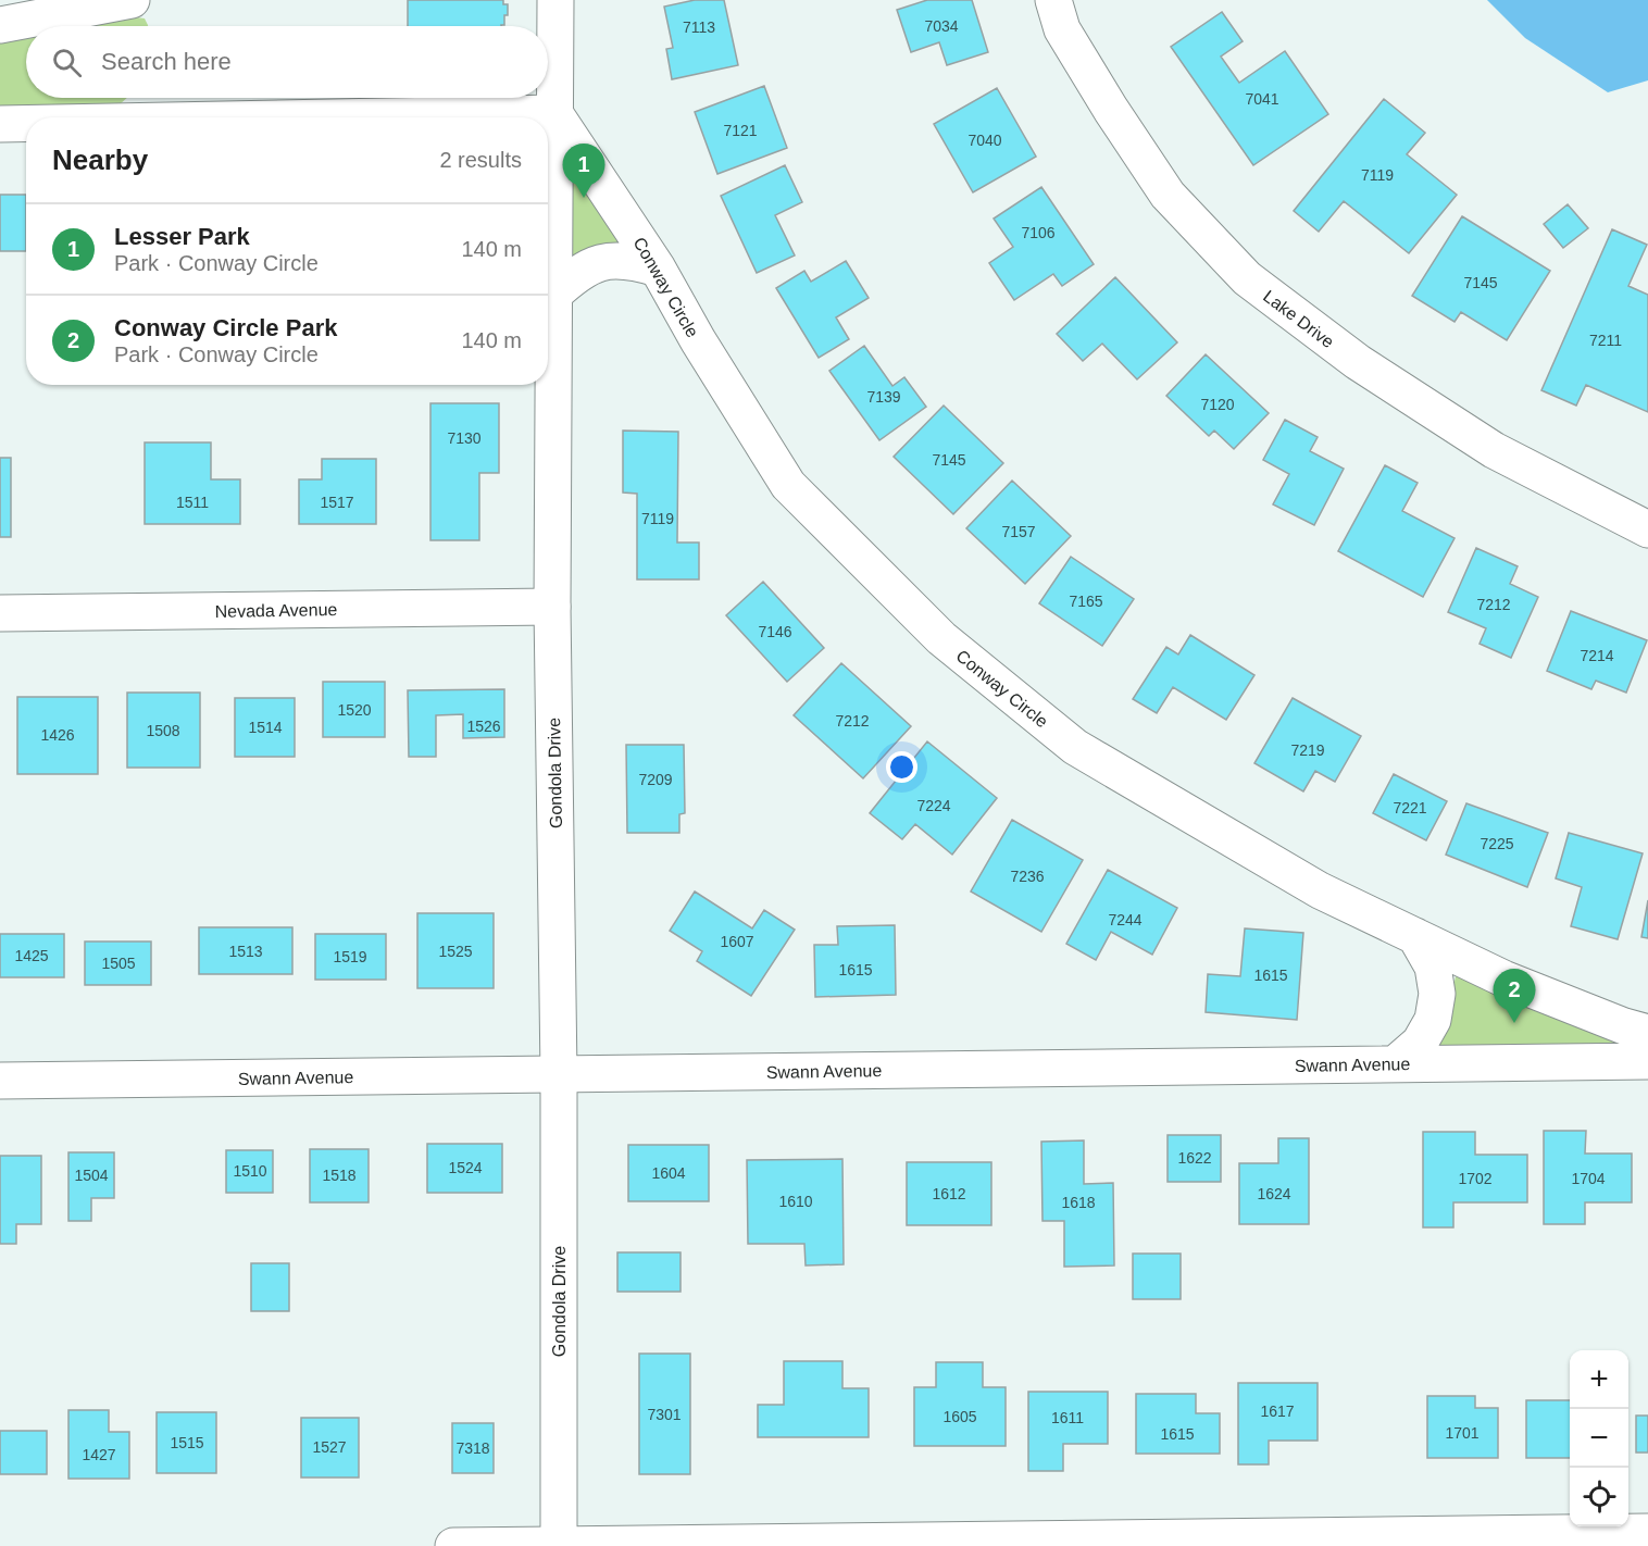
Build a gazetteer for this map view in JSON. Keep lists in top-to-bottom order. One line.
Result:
{"streets":{"street":["Conway Circle","Lake Drive","Nevada Avenue","Gondola Drive","Swann Avenue"]},"crossings":[["Conway Circle","Gondola Drive"],["Nevada Avenue","Gondola Drive"],["Gondola Drive","Swann Avenue"]],"house_numbers":["7034","7113","7041","7121","7040","7119","7106","7145","7211","7139","7120","7130","7145","1511","1517","7119","7157","7165","7212","7146","7214","1520","7212","1526","1514","1508","1426","7219","7209","7224","7221","7225","7236","7244","1607","1513","1525","1425","1519","1505","1615","1615","1622","1524","1510","1604","1504","1518","1702","1704","1612","1624","1610","1618","1617","7301","1605","1611","1701","1615","1515","1527","7318","1427"],"page":{"search":"Search here","heading":["Nearby","2 results"],"pins":["1","2"],"list":[{"mark":"1","name":"Lesser Park","note":"Park · Conway Circle","value":"140 m"},{"mark":"2","name":"Conway Circle Park","note":"Park · Conway Circle","value":"140 m"}],"map_buttons":["+","−"]}}
